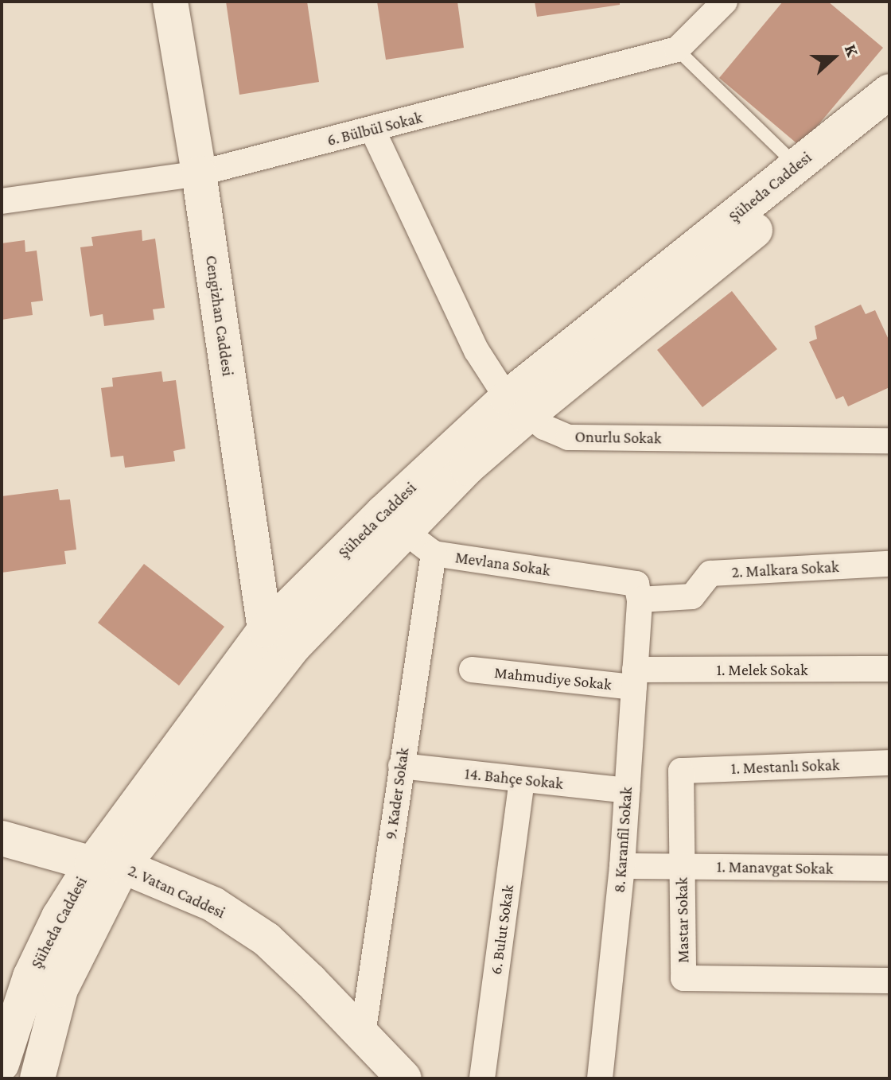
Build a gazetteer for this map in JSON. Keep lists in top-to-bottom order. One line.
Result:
{"streets":{"main road":["Şüheda Caddesi","Cengizhan Caddesi","2. Vatan Caddesi"],"street":["6. Bülbül Sokak","Onurlu Sokak","Mevlana Sokak","2. Malkara Sokak","1. Melek Sokak","Mahmudiye Sokak","1. Mestanlı Sokak","14. Bahçe Sokak","9. Kader Sokak","8. Karanfil Sokak","1. Manavgat Sokak","Mastar Sokak","6. Bulut Sokak"]},"crossings":[["6. Bülbül Sokak","Cengizhan Caddesi"],["6. Bülbül Sokak","Onurlu Sokak"],["Şüheda Caddesi","Cengizhan Caddesi"],["Şüheda Caddesi","Onurlu Sokak"],["Şüheda Caddesi","Mevlana Sokak"],["Şüheda Caddesi","2. Vatan Caddesi"],["Mevlana Sokak","2. Malkara Sokak"],["Mevlana Sokak","9. Kader Sokak"],["Mevlana Sokak","8. Karanfil Sokak"],["2. Malkara Sokak","8. Karanfil Sokak"],["1. Melek Sokak","Mahmudiye Sokak"],["1. Melek Sokak","8. Karanfil Sokak"],["Mahmudiye Sokak","8. Karanfil Sokak"],["1. Mestanlı Sokak","Mastar Sokak"],["14. Bahçe Sokak","9. Kader Sokak"],["14. Bahçe Sokak","8. Karanfil Sokak"],["14. Bahçe Sokak","6. Bulut Sokak"],["9. Kader Sokak","2. Vatan Caddesi"],["8. Karanfil Sokak","1. Manavgat Sokak"],["1. Manavgat Sokak","Mastar Sokak"]],"north":"right"}
